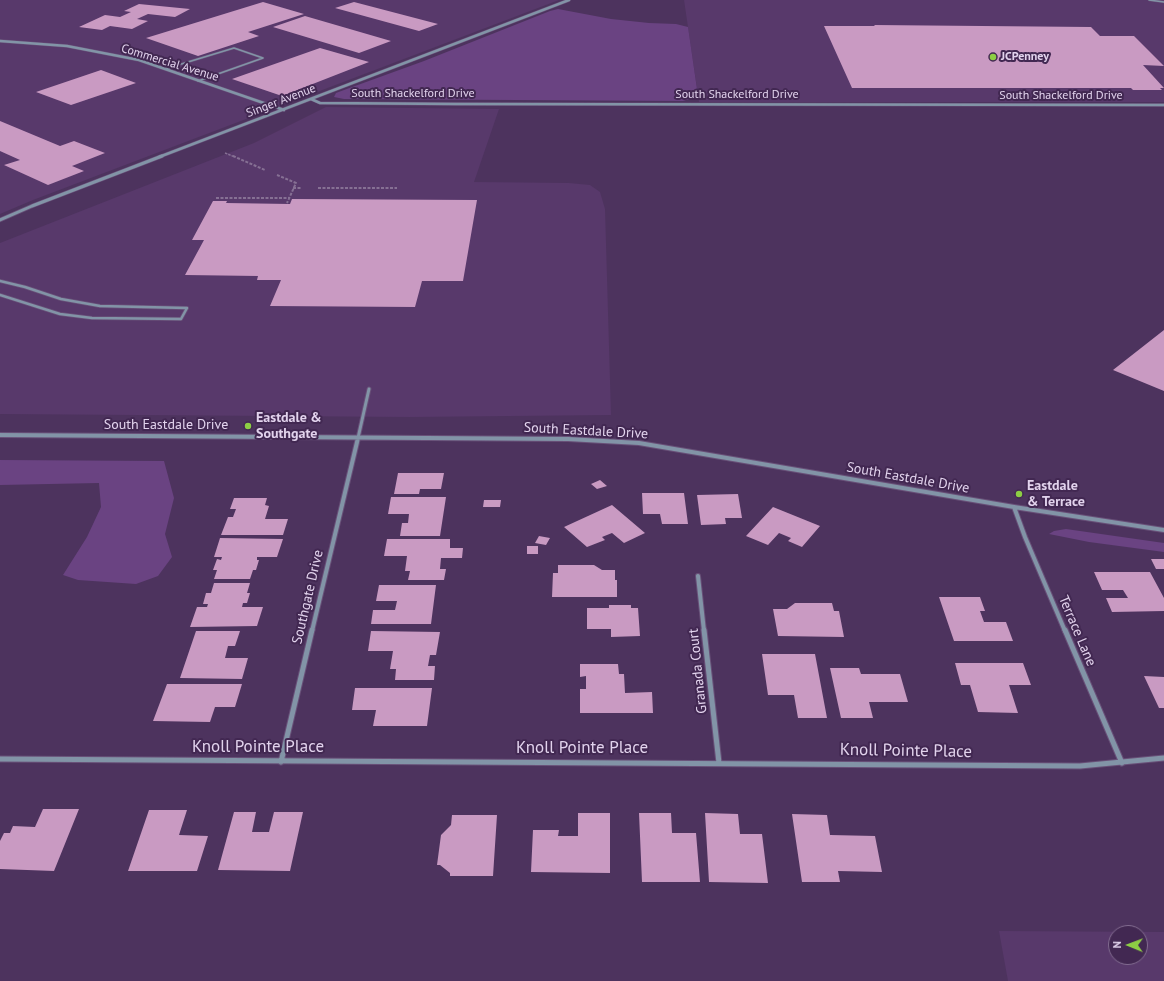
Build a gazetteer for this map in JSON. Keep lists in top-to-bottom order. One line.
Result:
{"streets":{"street":["Commercial Avenue","South Shackelford Drive","Singer Avenue","South Eastdale Drive","Southgate Drive","Terrace Lane","Granada Court","Knoll Pointe Place"]},"crossings":[["Commercial Avenue","Singer Avenue"],["South Shackelford Drive","Singer Avenue"],["South Eastdale Drive","Southgate Drive"],["South Eastdale Drive","Terrace Lane"],["Southgate Drive","Knoll Pointe Place"],["Terrace Lane","Knoll Pointe Place"],["Granada Court","Knoll Pointe Place"]],"places":["JCPenney","Eastdale & Southgate","Eastdale & Terrace"],"north":"left"}
